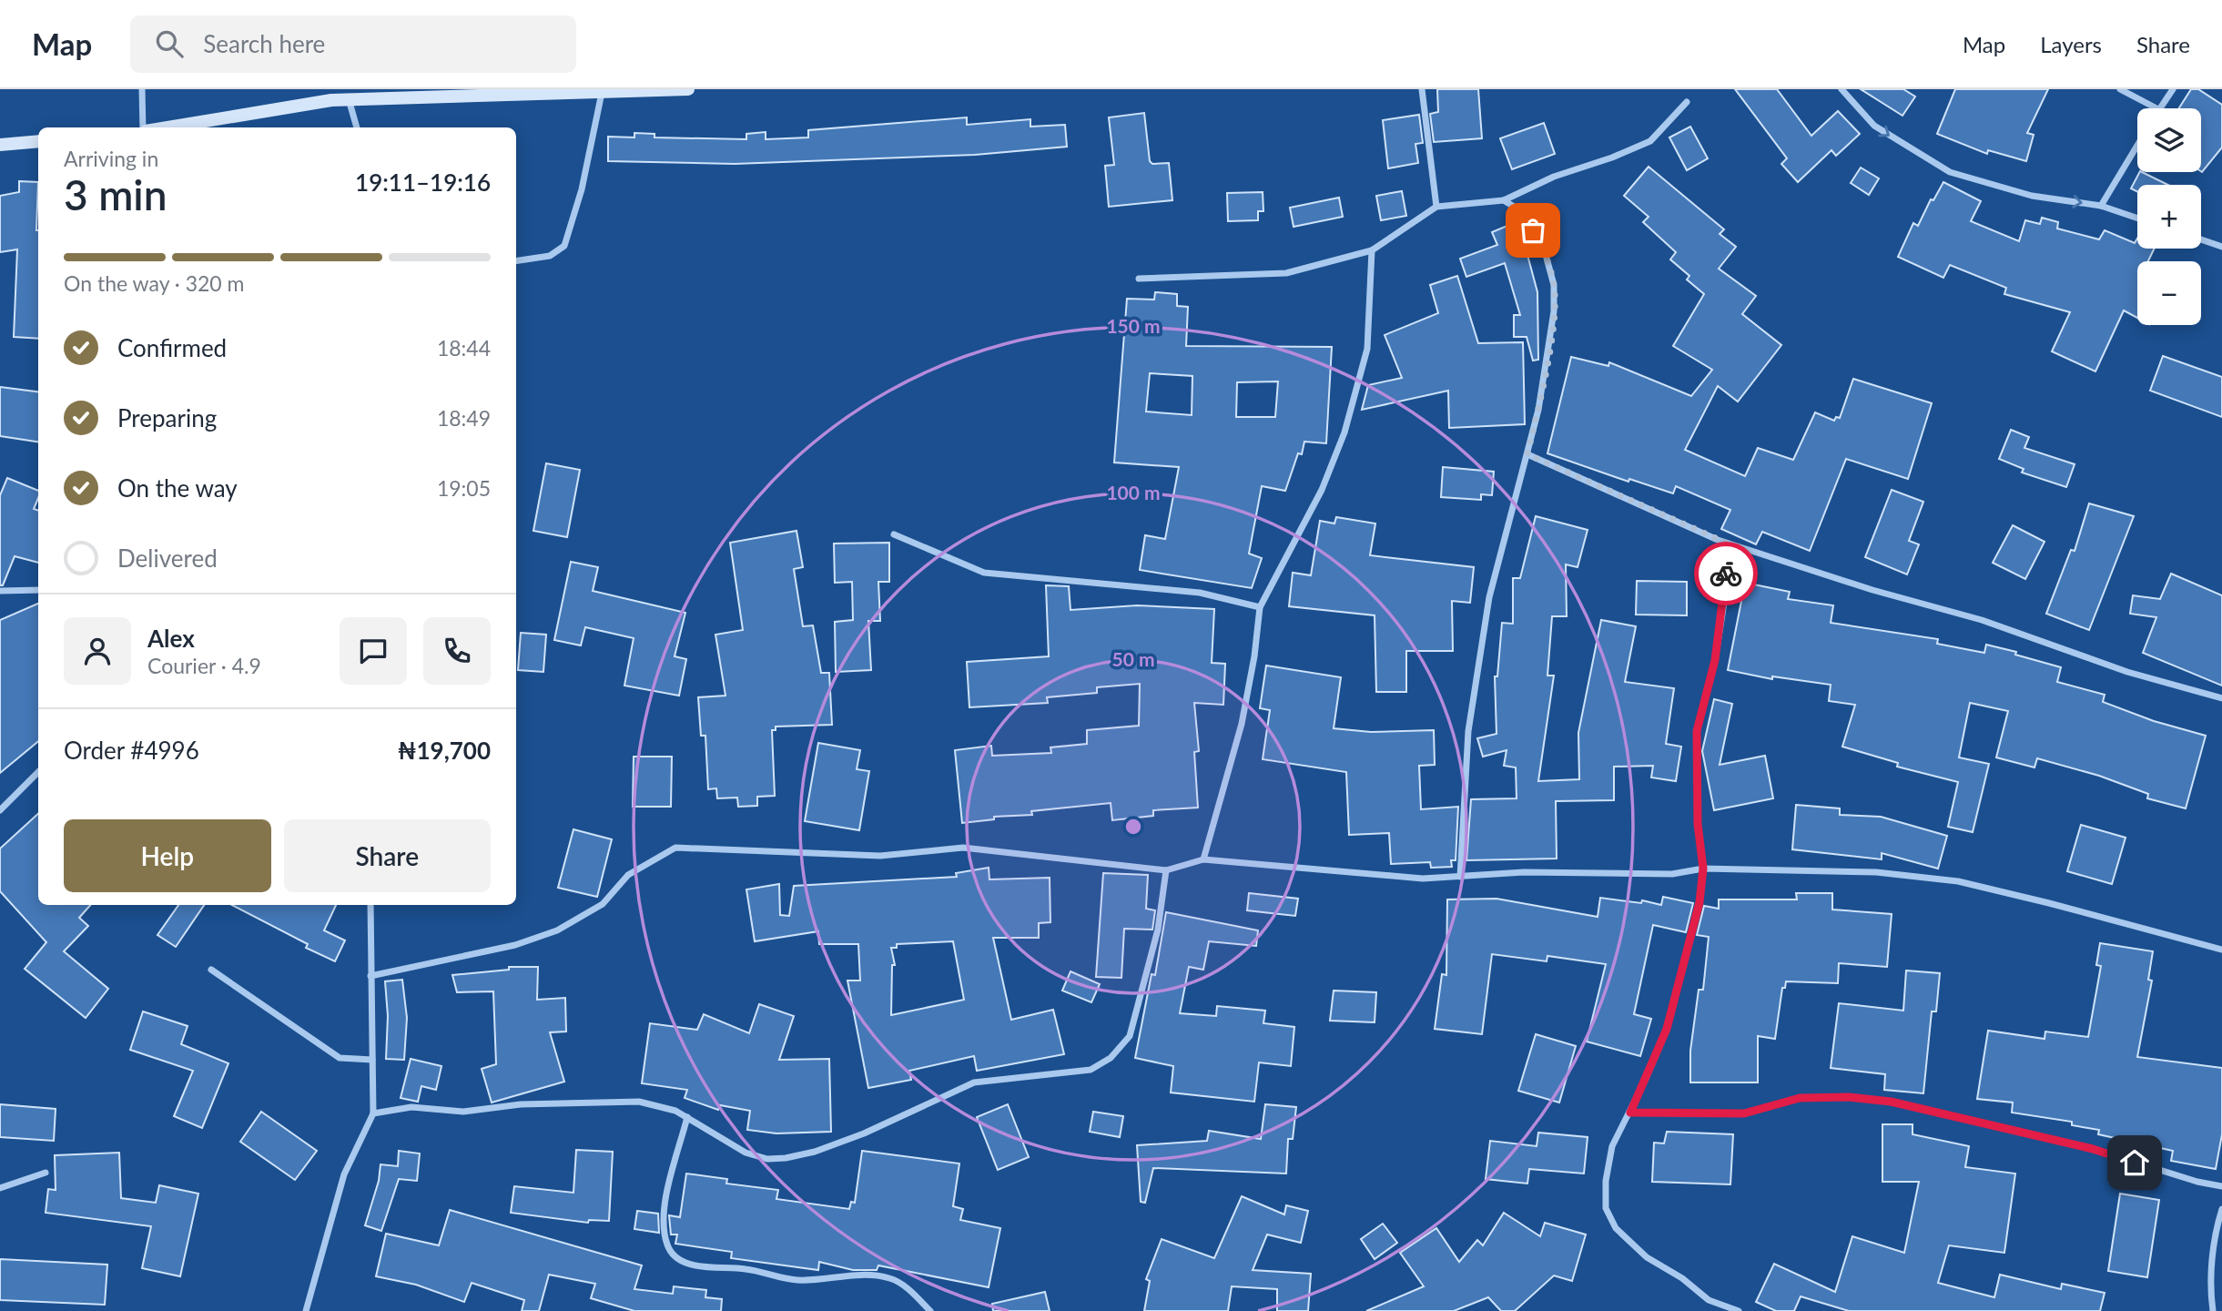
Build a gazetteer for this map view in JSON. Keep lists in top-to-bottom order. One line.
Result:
{"page":{"header":"Map","search":"Search here","nav":["Map","Layers","Share"],"map_buttons":["+","−"],"heading":["3 min","Arriving in","19:11–19:16"],"panel":["Alex","Courier · 4.9","Order #4996","₦19,700"],"bar":"On the way · 320 m","list":[["Confirmed","18:44"],["Preparing","18:49"],["On the way","19:05"],"Delivered"],"buttons":["Help","Share"]},"rings":["150 m","100 m","50 m"]}
